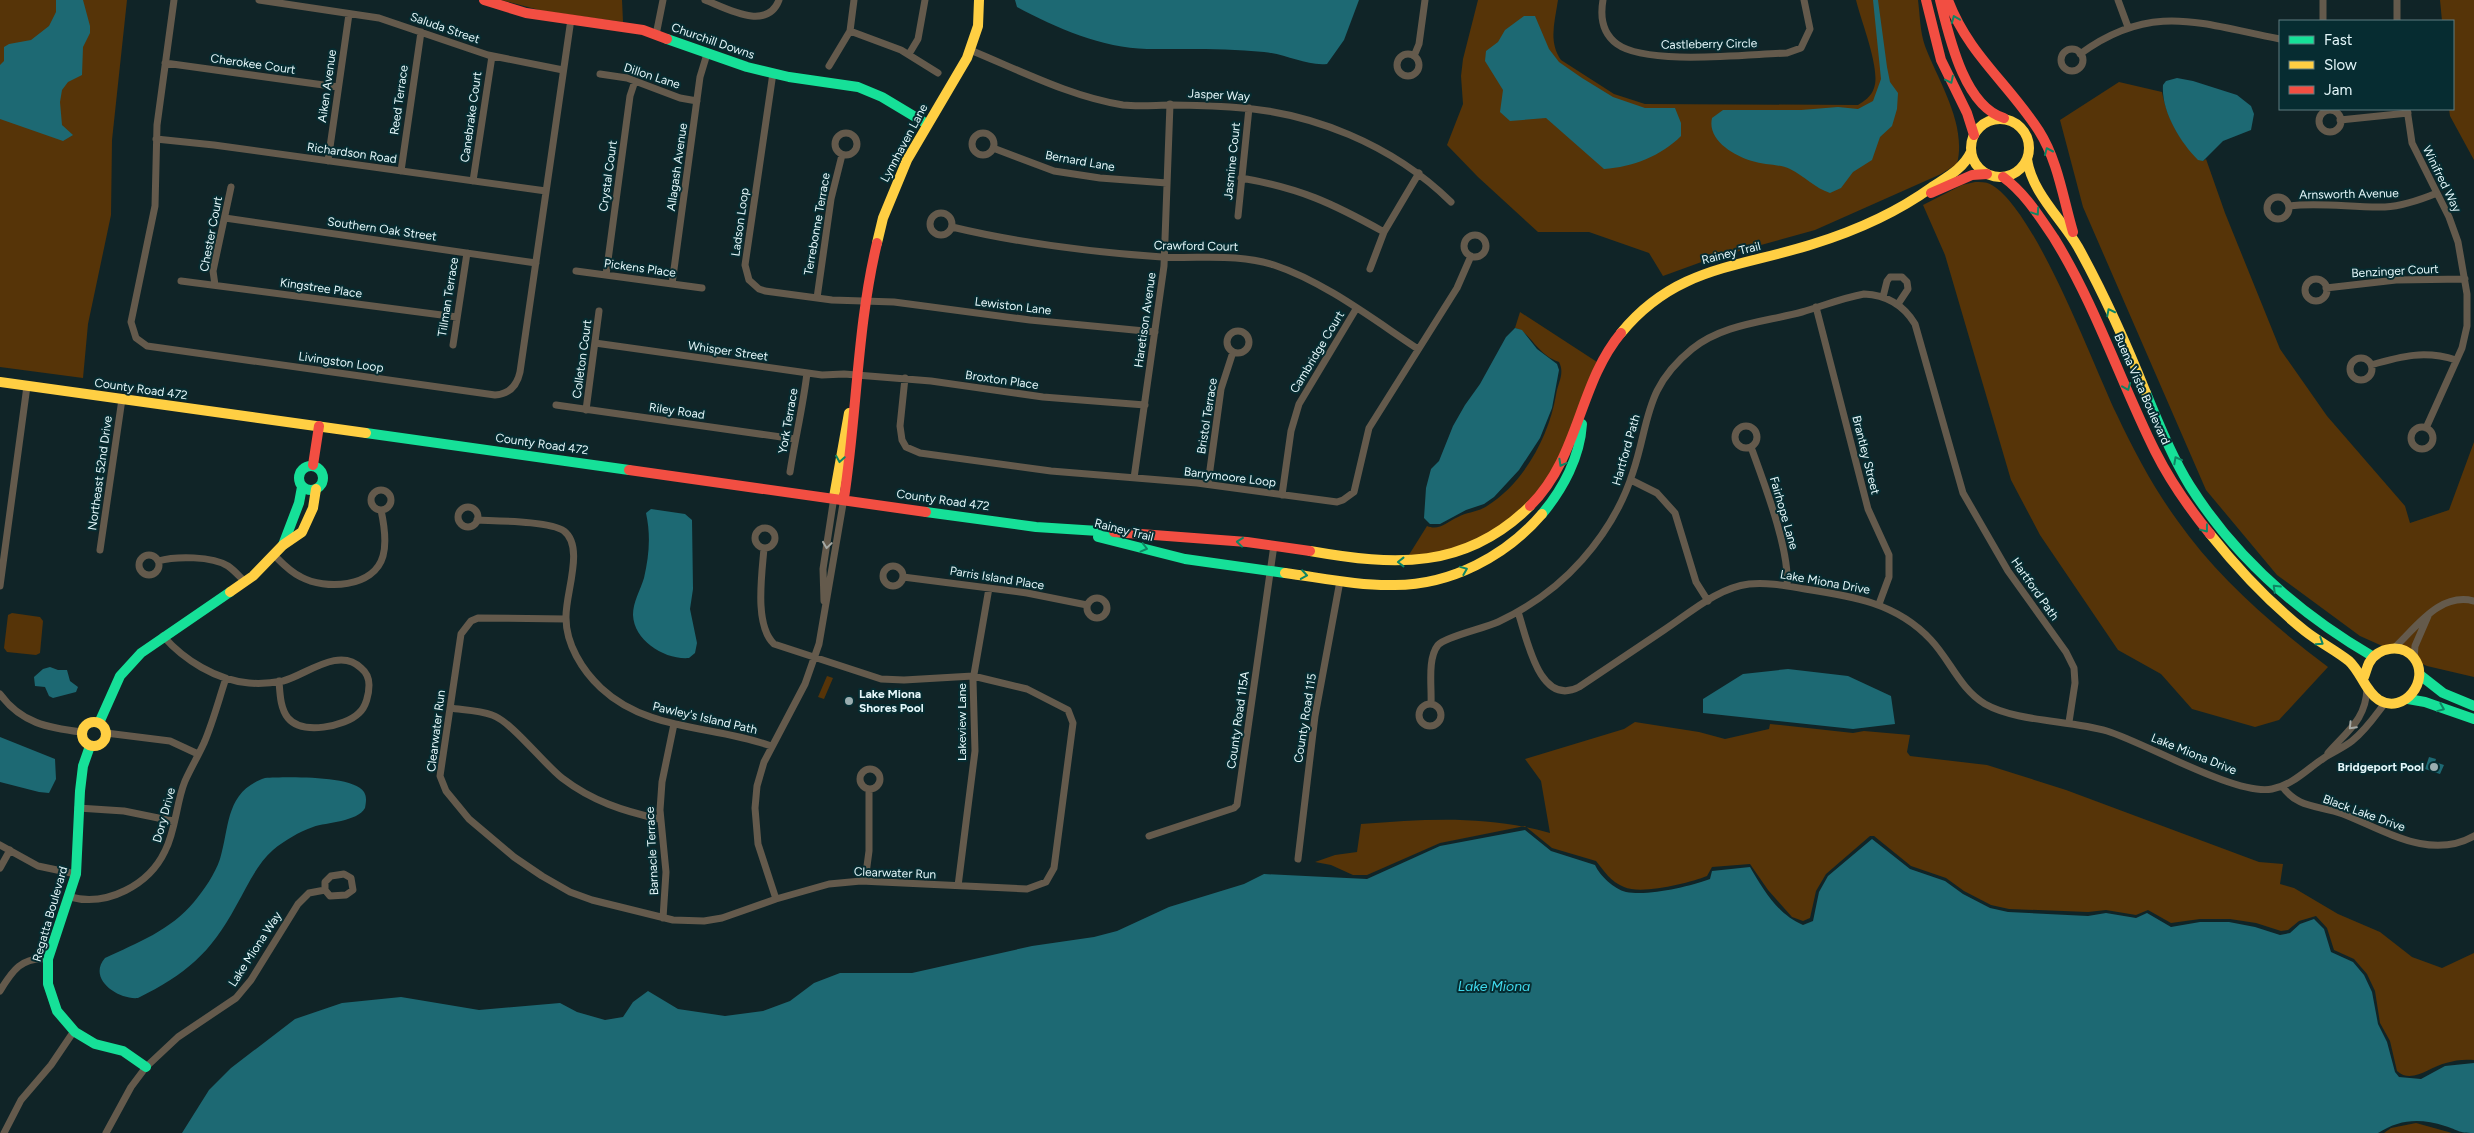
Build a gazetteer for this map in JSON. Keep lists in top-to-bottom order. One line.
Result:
{"streets":{"street":["Saluda Street","Churchill Downs","Castleberry Circle","Cherokee Court","Dillon Lane","Aiken Avenue","Jasper Way","Reed Terrace","Canebrake Court","Lynnhaven Lane","Richardson Road","Bernard Lane","Jasmine Court","Allagash Avenue","Crystal Court","Winifred Way","Arnsworth Avenue","Ladson Loop","Terrebonne Terrace","Southern Oak Street","Chester Court","Crawford Court","Rainey Trail","Pickens Place","Benzinger Court","Kingstree Place","Tillman Terrace","Lewiston Lane","Haretison Avenue","Whisper Street","Cambridge Court","Colleton Court","Livingston Loop","Broxton Place","County Road 472","Buena Vista Boulevard","Riley Road","Bristol Terrace","York Terrace","Hartford Path","Brantley Street","Northeast 52nd Drive","Barrymoore Loop","Fairhope Lane","Parris Island Place","Lake Miona Drive","Pawley's Island Path","County Road 115","County Road 115A","Lakeview Lane","Clearwater Run","Black Lake Drive","Dory Drive","Barnacle Terrace","Regatta Boulevard","Lake Miona Way"]},"crossings":[["Saluda Street","Aiken Avenue"],["Saluda Street","Reed Terrace"],["Saluda Street","Canebrake Court"],["Saluda Street","Livingston Loop"],["Churchill Downs","Lynnhaven Lane"],["Churchill Downs","Allagash Avenue"],["Churchill Downs","Ladson Loop"],["Churchill Downs","Livingston Loop"],["Cherokee Court","Aiken Avenue"],["Cherokee Court","Livingston Loop"],["Dillon Lane","Allagash Avenue"],["Dillon Lane","Crystal Court"],["Aiken Avenue","Richardson Road"],["Jasper Way","Lynnhaven Lane"],["Jasper Way","Jasmine Court"],["Jasper Way","Haretison Avenue"],["Reed Terrace","Richardson Road"],["Canebrake Court","Richardson Road"],["Lynnhaven Lane","Ladson Loop"],["Lynnhaven Lane","Lewiston Lane"],["Lynnhaven Lane","Whisper Street"],["Lynnhaven Lane","Broxton Place"],["Lynnhaven Lane","County Road 472"],["Richardson Road","Livingston Loop"],["Bernard Lane","Haretison Avenue"],["Allagash Avenue","Pickens Place"],["Crystal Court","Pickens Place"],["Winifred Way","Arnsworth Avenue"],["Winifred Way","Benzinger Court"],["Ladson Loop","Terrebonne Terrace"],["Ladson Loop","Lewiston Lane"],["Southern Oak Street","Chester Court"],["Southern Oak Street","Tillman Terrace"],["Southern Oak Street","Livingston Loop"],["Chester Court","Kingstree Place"],["Crawford Court","Haretison Avenue"],["Crawford Court","Cambridge Court"],["Crawford Court","Barrymoore Loop"],["Rainey Trail","County Road 472"],["Rainey Trail","Buena Vista Boulevard"],["Rainey Trail","County Road 115"],["Rainey Trail","County Road 115A"],["Kingstree Place","Tillman Terrace"],["Lewiston Lane","Haretison Avenue"],["Haretison Avenue","Broxton Place"],["Haretison Avenue","Barrymoore Loop"],["Whisper Street","Colleton Court"],["Whisper Street","Broxton Place"],["Whisper Street","York Terrace"],["Cambridge Court","Barrymoore Loop"],["Colleton Court","Riley Road"],["Broxton Place","Barrymoore Loop"],["County Road 472","Northeast 52nd Drive"],["Buena Vista Boulevard","Lake Miona Drive"],["Riley Road","York Terrace"],["Bristol Terrace","Barrymoore Loop"],["Hartford Path","Brantley Street"],["Hartford Path","Lake Miona Drive"],["Brantley Street","Lake Miona Drive"],["Fairhope Lane","Lake Miona Drive"],["Parris Island Place","Lakeview Lane"],["Lake Miona Drive","Black Lake Drive"],["Pawley's Island Path","Clearwater Run"],["Pawley's Island Path","Barnacle Terrace"],["Lakeview Lane","Clearwater Run"],["Clearwater Run","Barnacle Terrace"],["Dory Drive","Regatta Boulevard"],["Regatta Boulevard","Lake Miona Way"]],"water":["Lake Miona"],"places":["Lake Miona Shores Pool","Bridgeport Pool"],"legend":["Fast","Slow","Jam"]}
